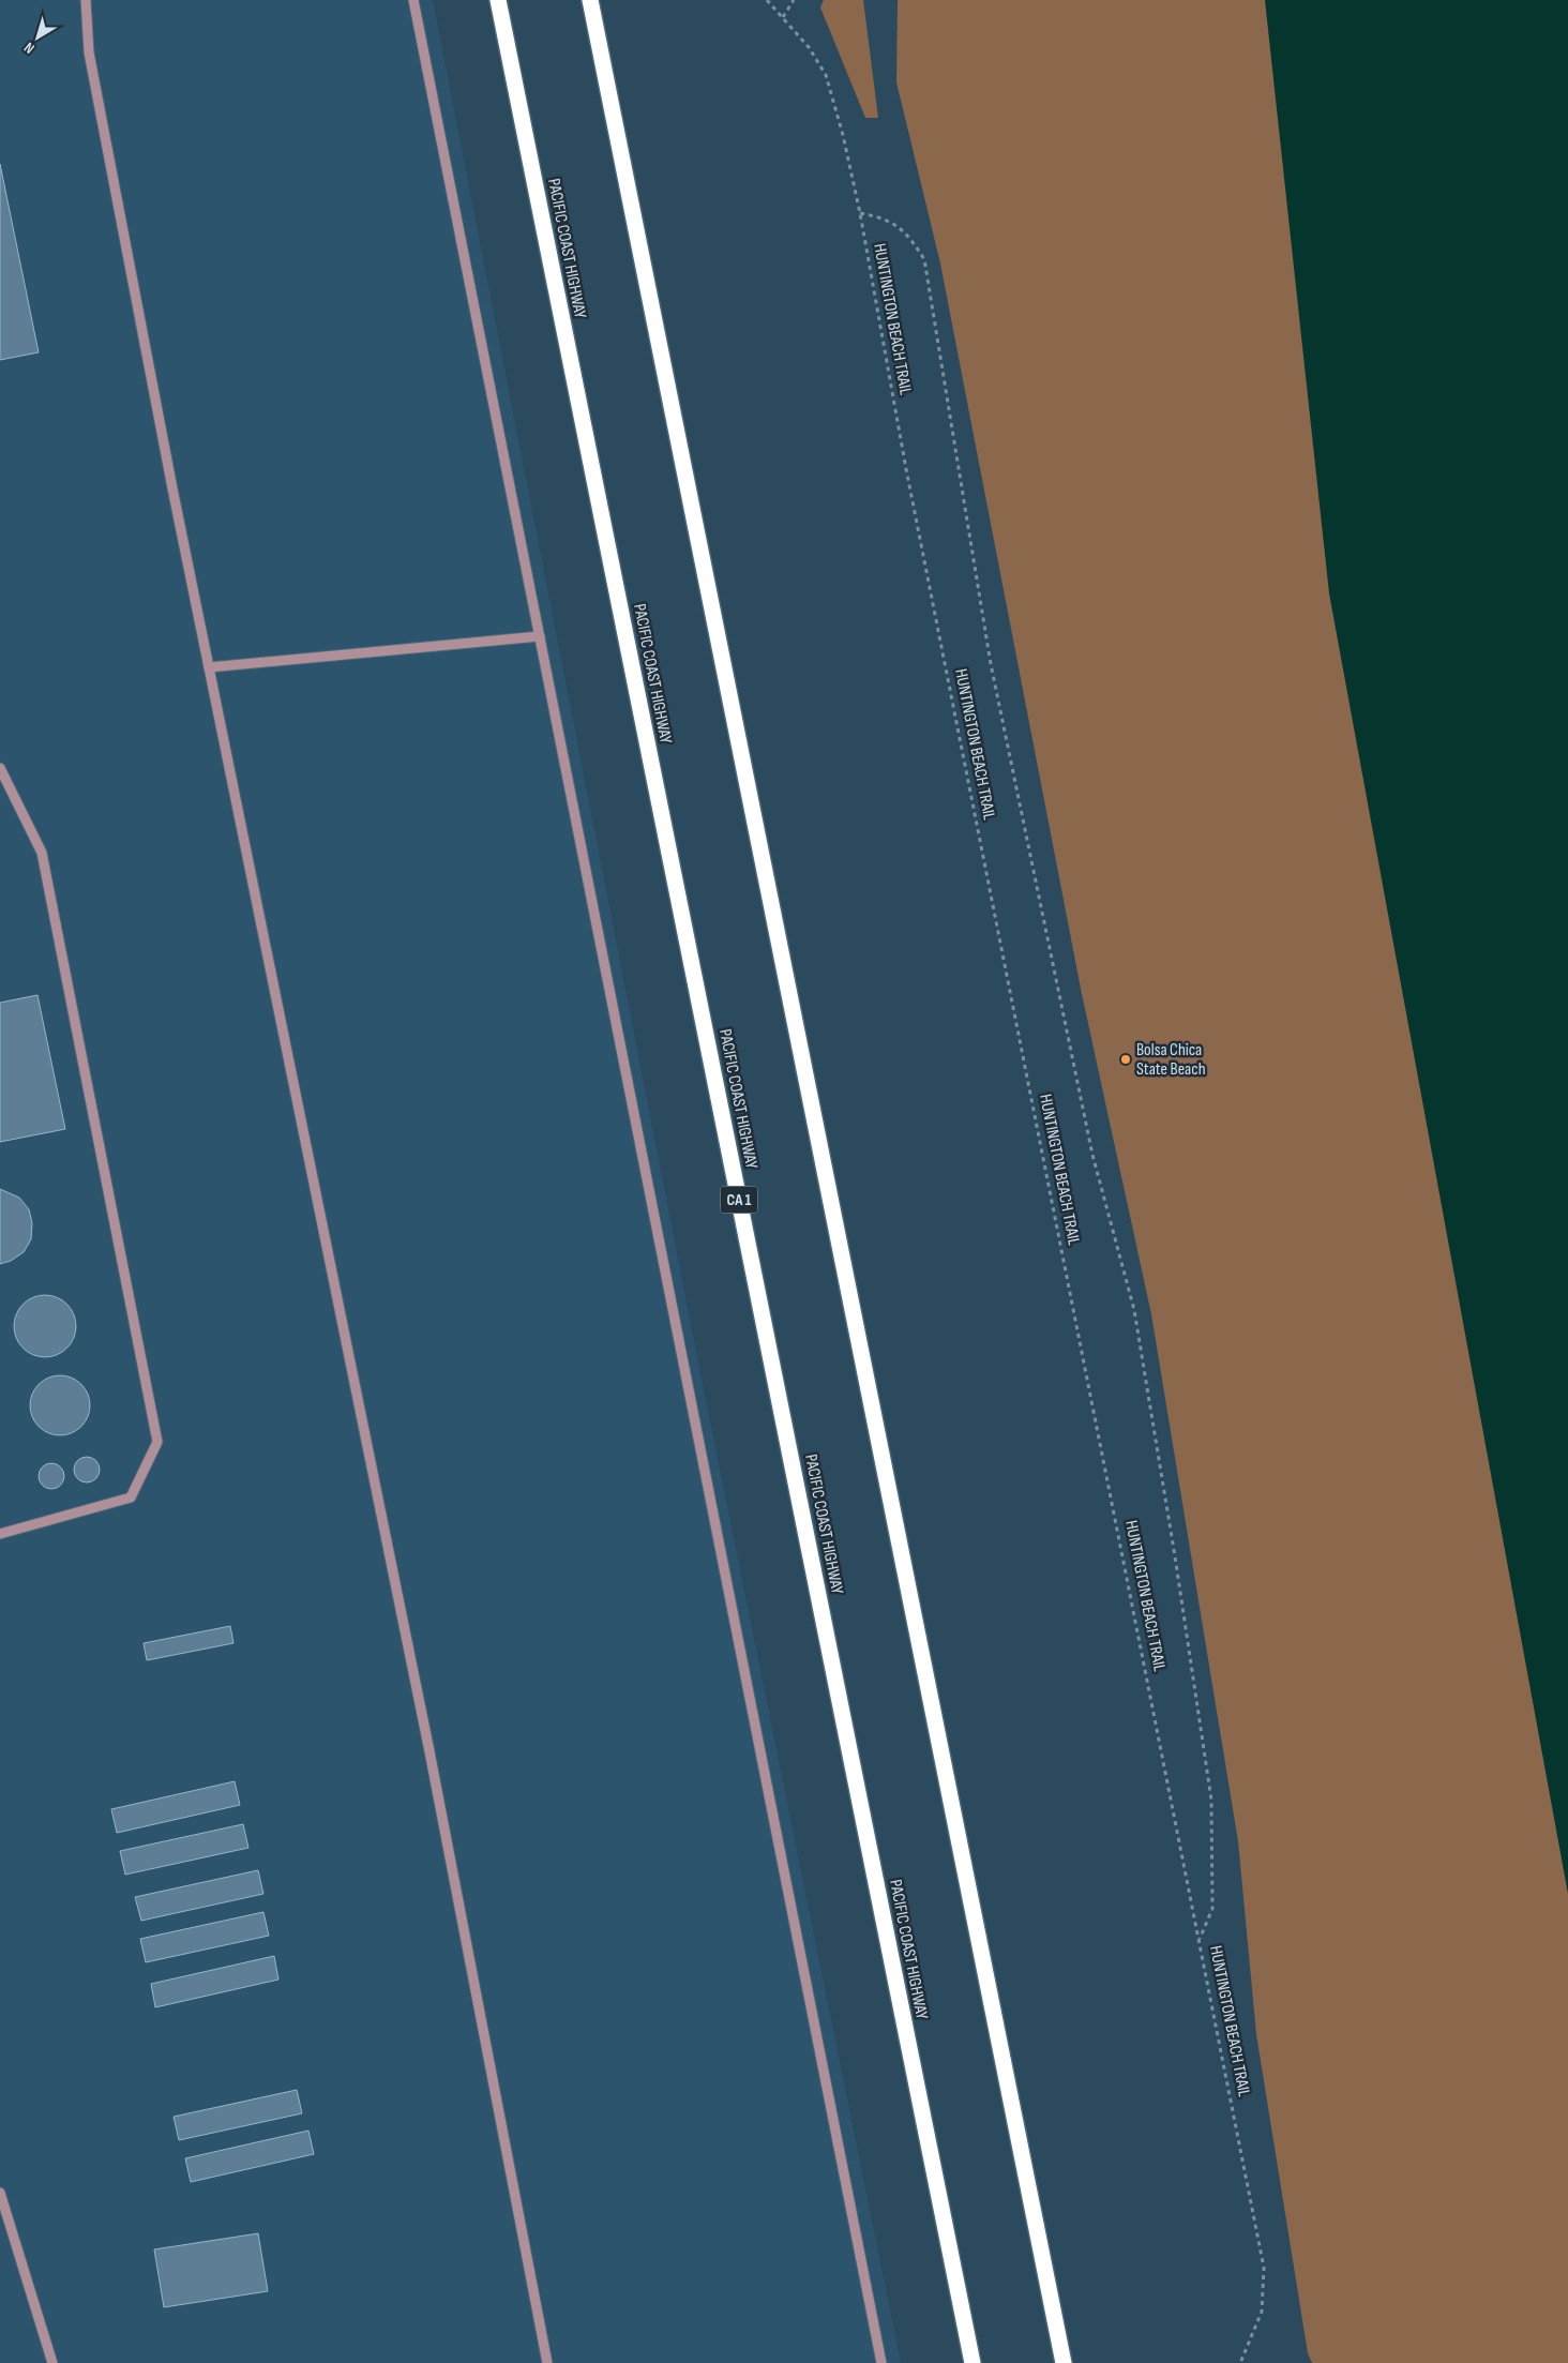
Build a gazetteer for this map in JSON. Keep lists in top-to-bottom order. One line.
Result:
{"streets":{"highway":["PACIFIC COAST HIGHWAY","CA 1"],"path":["HUNTINGTON BEACH TRAIL"]},"places":["Bolsa Chica State Beach"],"north":"bottom left"}
